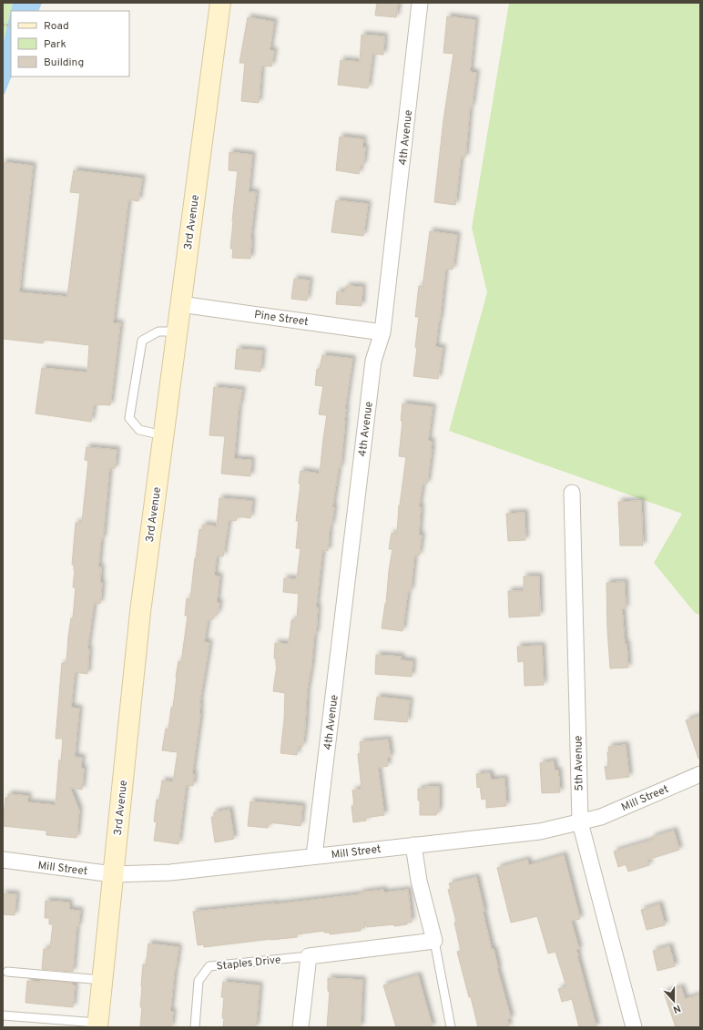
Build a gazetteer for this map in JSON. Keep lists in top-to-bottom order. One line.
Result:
{"streets":{"main road":["3rd Avenue"],"street":["4th Avenue","Pine Street","5th Avenue","Mill Street"],"lane":["Staples Drive"]},"crossings":[["4th Avenue","Pine Street"],["4th Avenue","Mill Street"],["3rd Avenue","Pine Street"],["3rd Avenue","Mill Street"],["5th Avenue","Mill Street"]],"legend":["Road","Park","Building"],"north":"bottom"}
